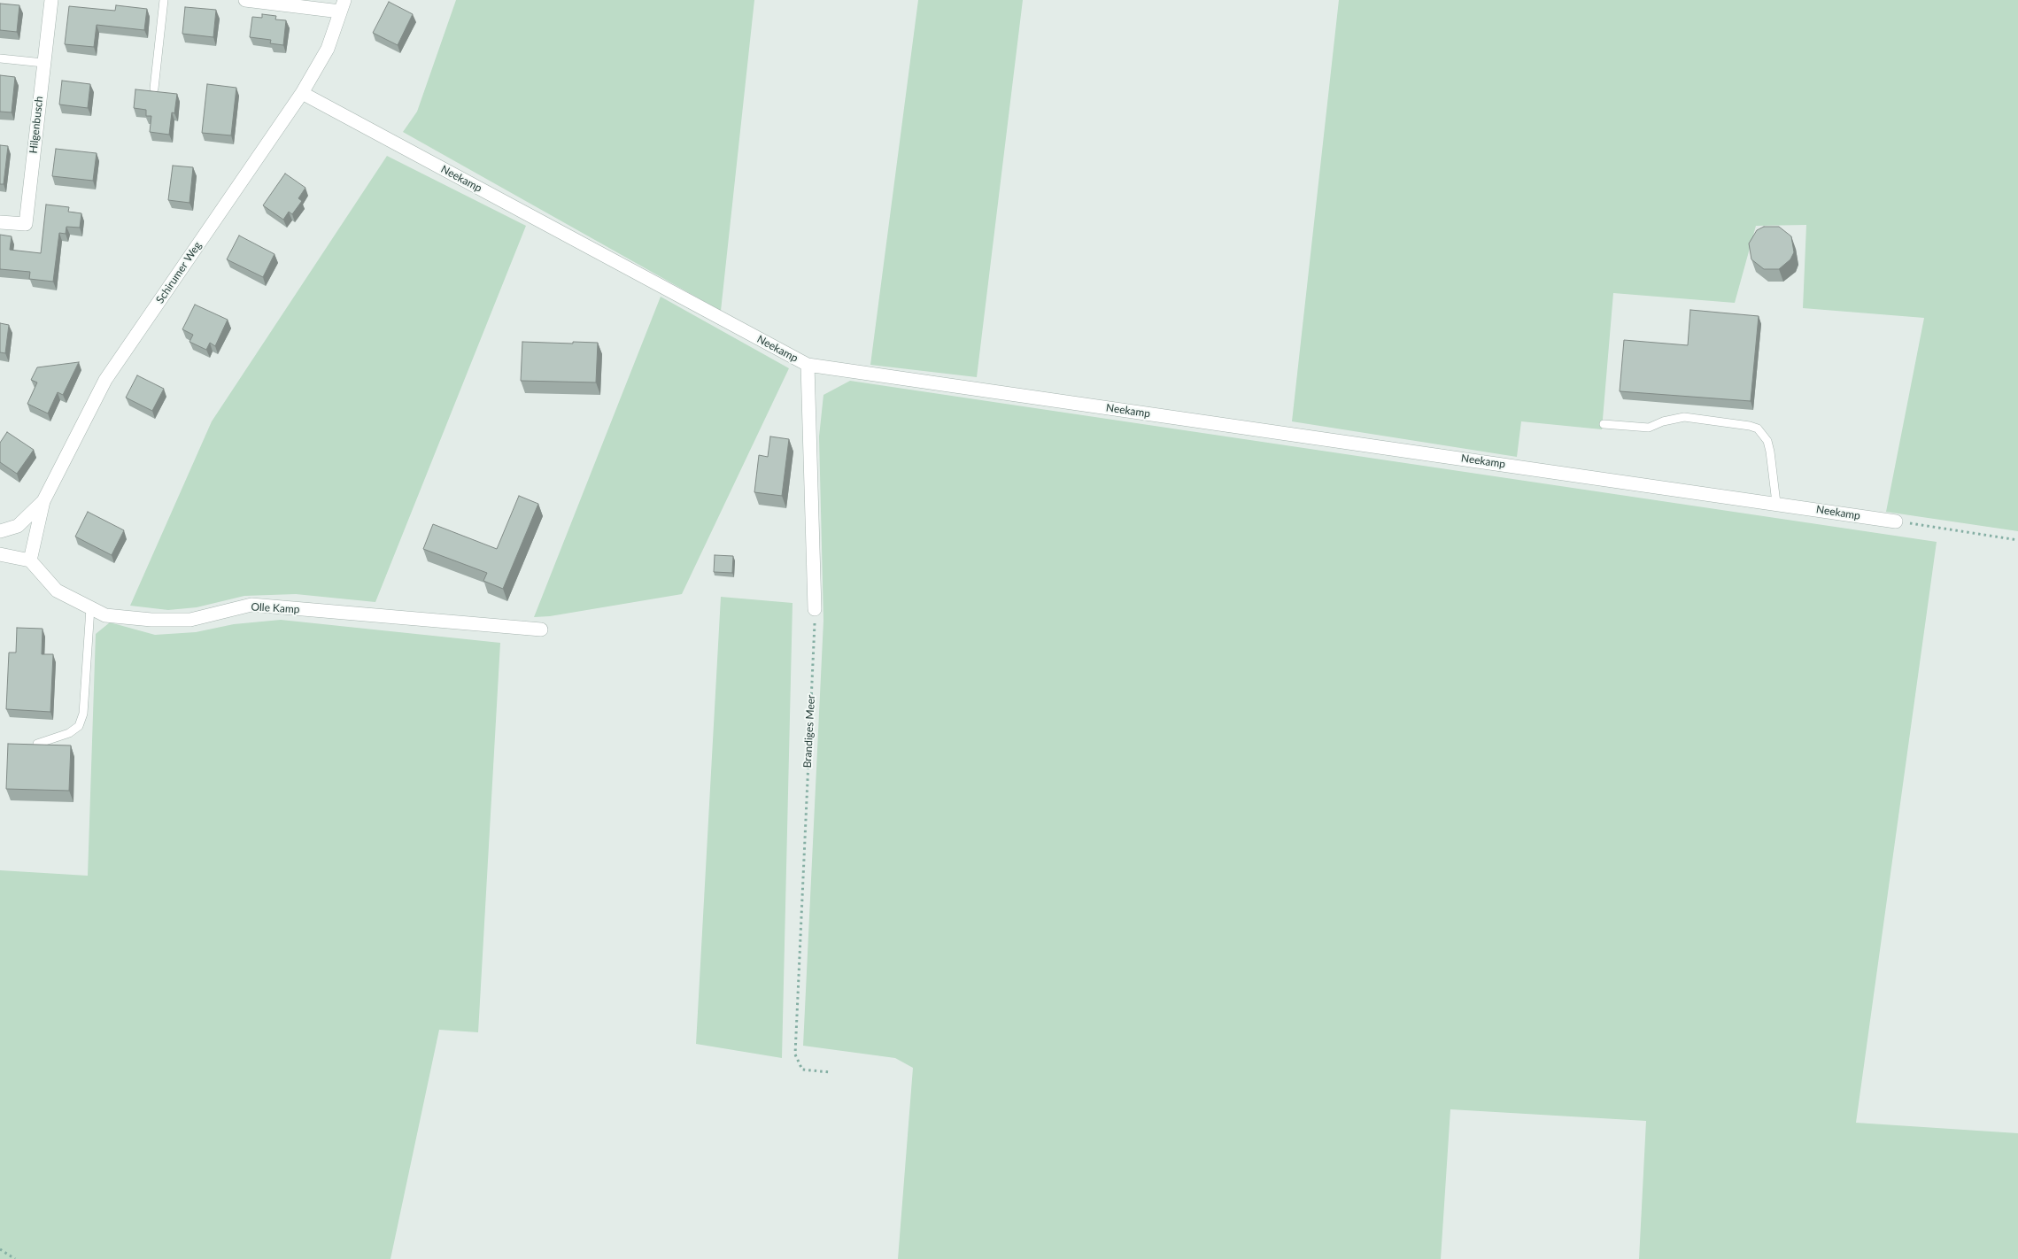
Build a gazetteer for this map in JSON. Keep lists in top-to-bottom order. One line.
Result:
{"streets":{"street":["Hilgenbusch","Neekamp","Schirumer Weg","Olle Kamp"],"path":["Brandiges Meer"]},"crossings":[["Neekamp","Schirumer Weg"]]}
